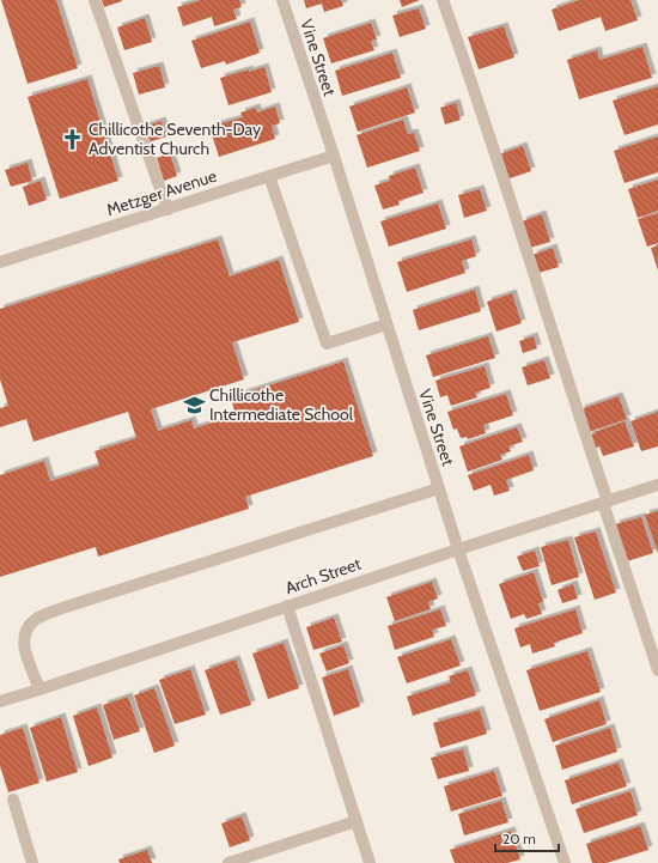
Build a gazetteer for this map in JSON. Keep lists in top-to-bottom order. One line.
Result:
{"streets":{"street":["Vine Street","Metzger Avenue","Arch Street"]},"crossings":[["Vine Street","Metzger Avenue"],["Vine Street","Arch Street"]],"places":{"church":["Chillicothe Seventh-Day Adventist Church"],"school or university":["Chillicothe Intermediate School"]},"scale_bar":"20 m"}
